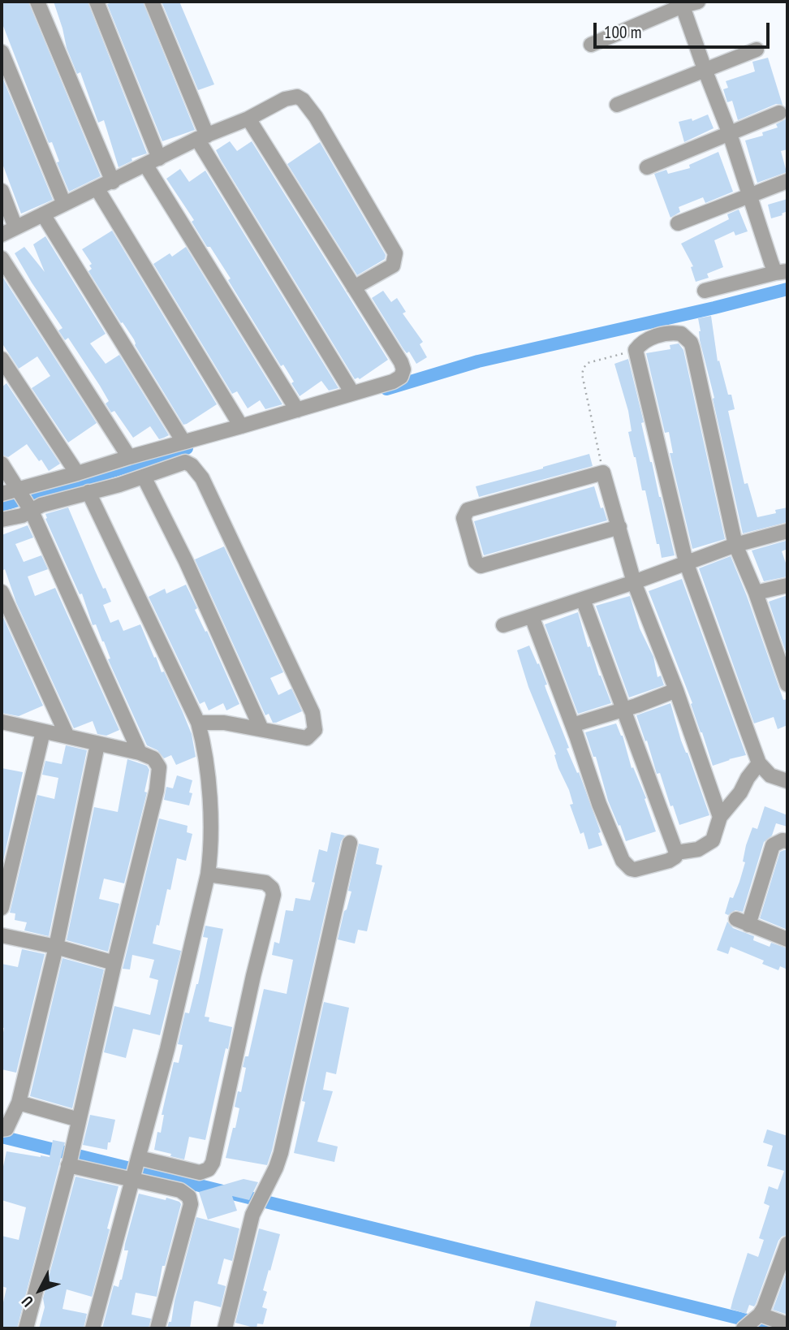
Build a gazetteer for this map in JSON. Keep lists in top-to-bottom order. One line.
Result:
{"scale_bar":"100 m","north":"bottom left"}
